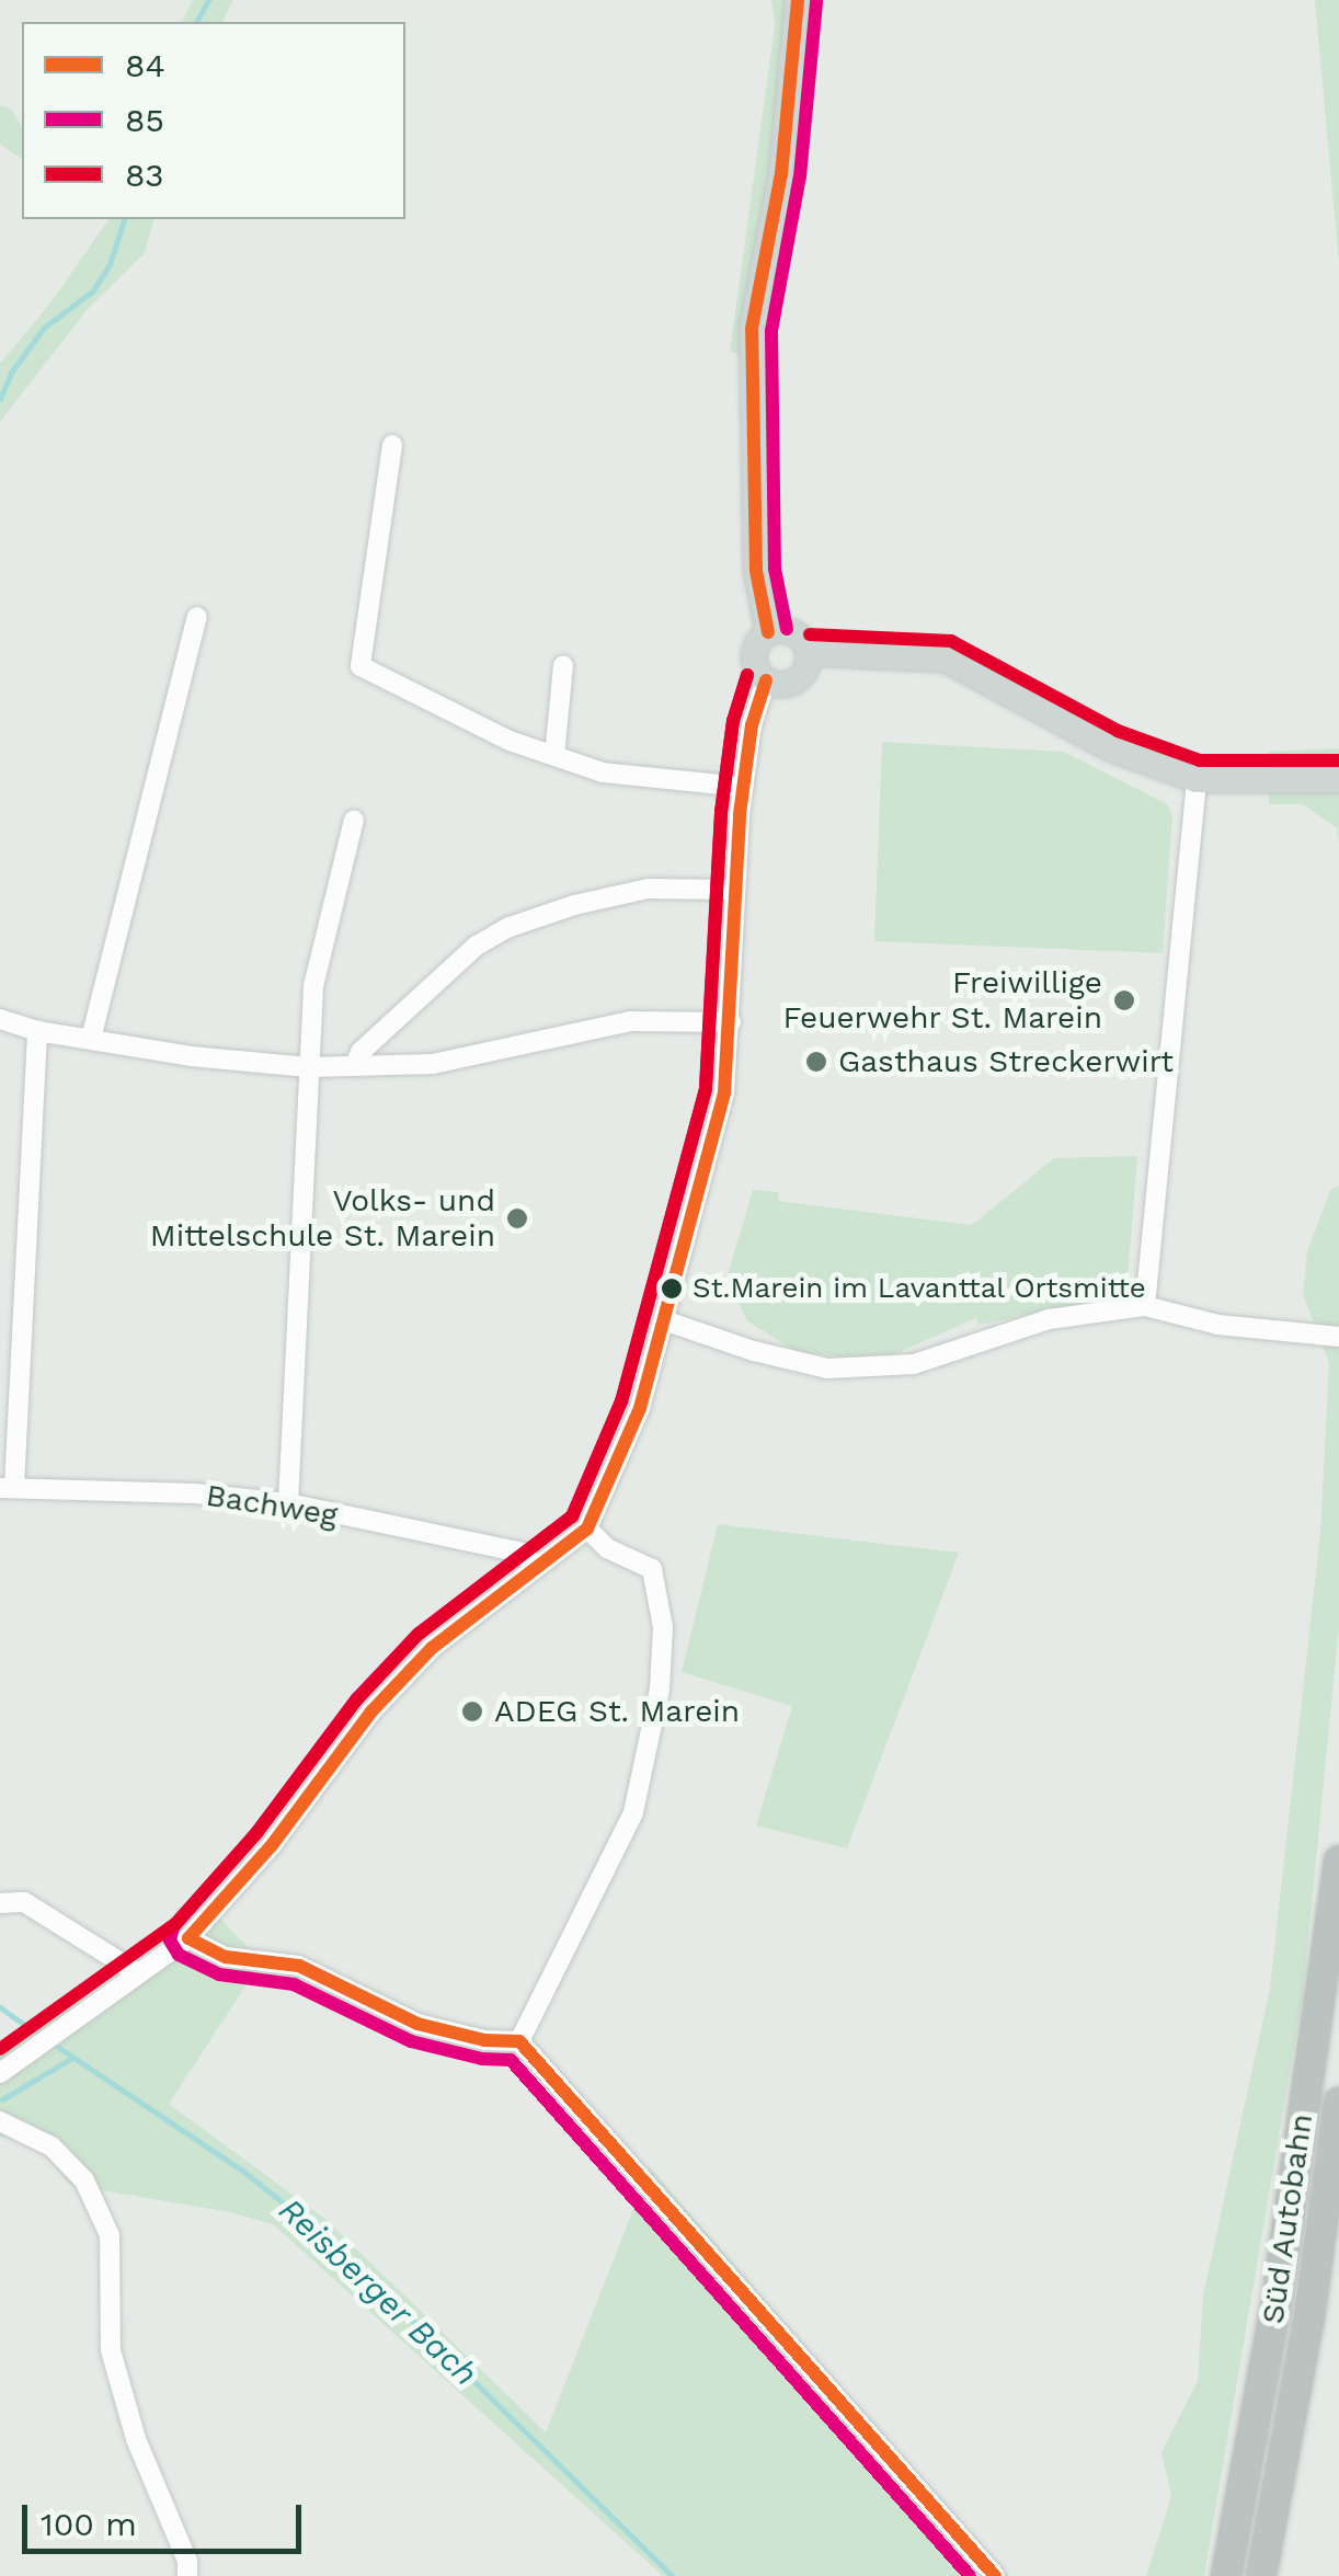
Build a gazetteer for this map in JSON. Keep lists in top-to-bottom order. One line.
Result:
{"streets":{"highway":["Süd Autobahn"],"street":["Bachweg"]},"water":["Reisberger Bach"],"places":["Freiwillige Feuerwehr St. Marein","Gasthaus Streckerwirt","Volks- und Mittelschule St. Marein","St.Marein im Lavanttal Ortsmitte","ADEG St. Marein"],"lines":["transit line 84","transit line 85","transit line 83"],"legend":["84","85","83"],"scale_bar":"100 m"}
